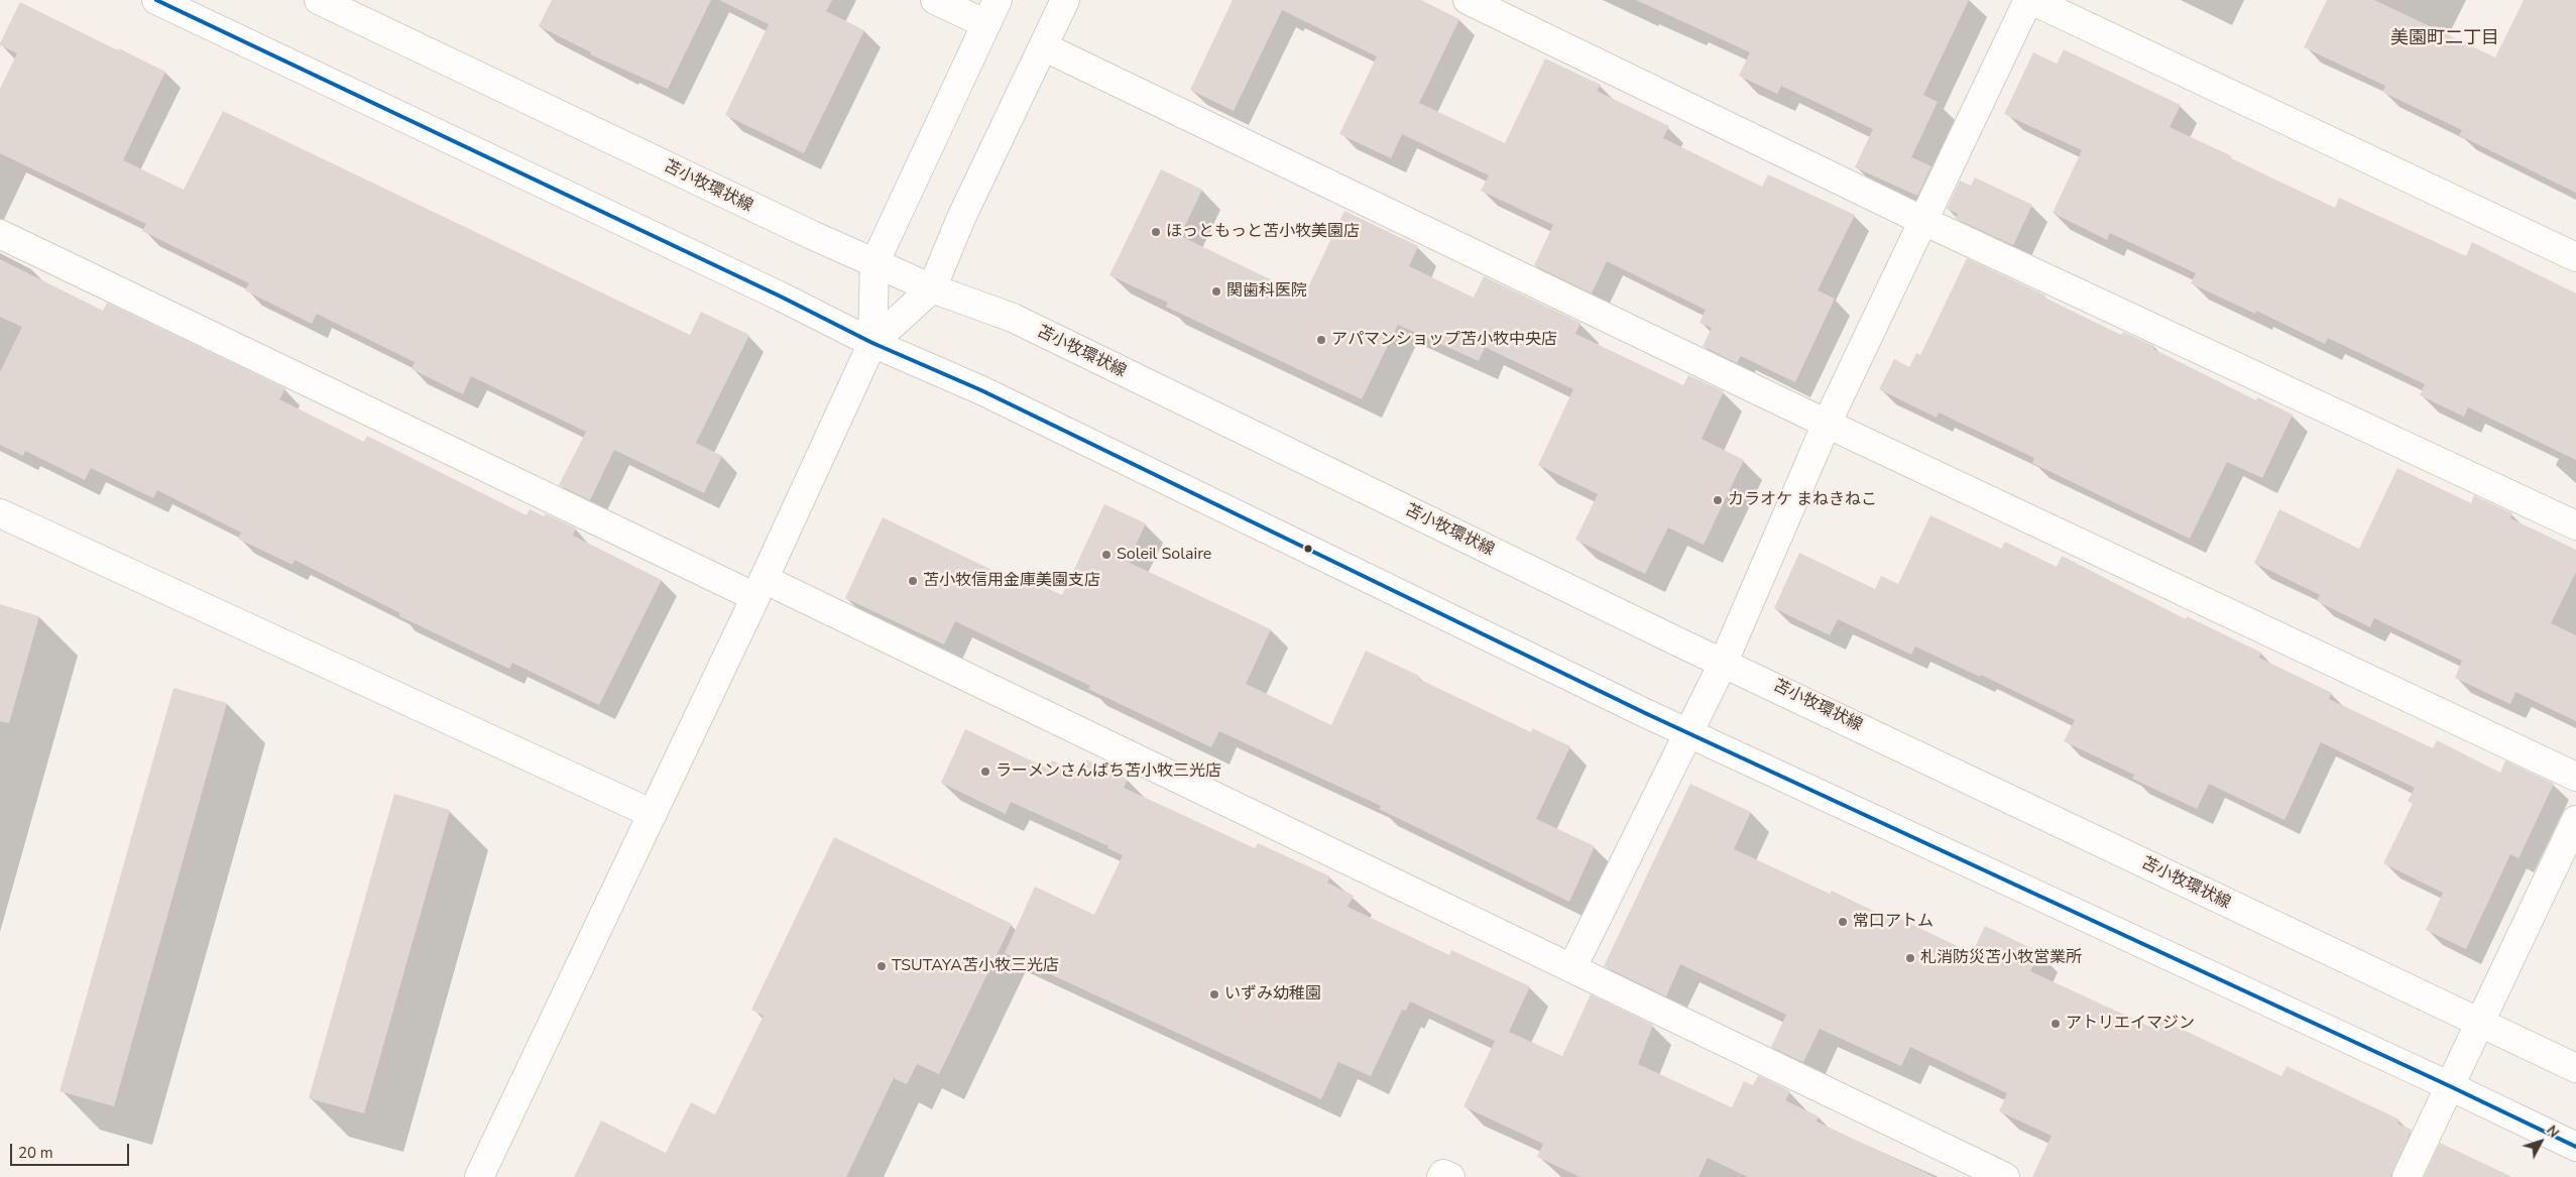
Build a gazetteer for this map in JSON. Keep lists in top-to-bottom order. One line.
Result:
{"streets":{"street":["苫小牧環状線"]},"districts":["美園町二丁目"],"places":["ほっともっと苫小牧美園店","関歯科医院","アパマンショップ苫小牧中央店","カラオケ まねきねこ","Soleil Solaire","苫小牧信用金庫美園支店","ラーメンさんぱち苫小牧三光店","常口アトム","札消防災苫小牧営業所","TSUTAYA苫小牧三光店","いずみ幼稚園","アトリエイマジン"],"scale_bar":"20 m","north":"top right"}
